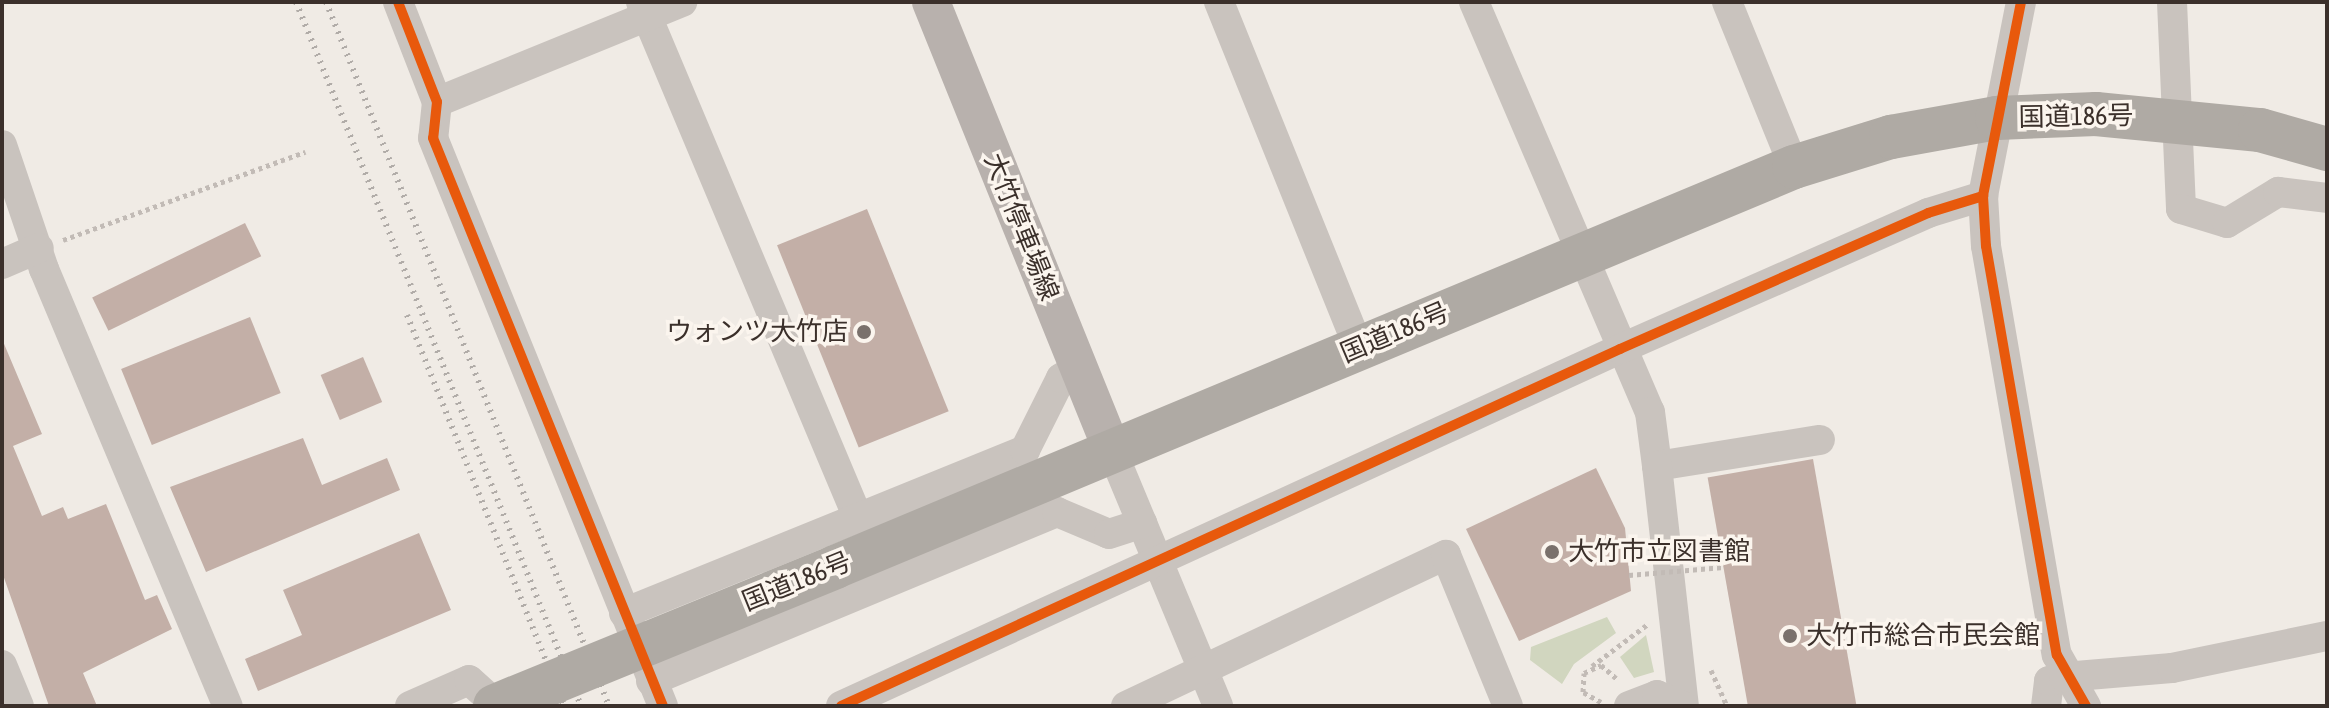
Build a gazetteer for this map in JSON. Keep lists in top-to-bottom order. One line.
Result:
{"streets":{"highway":["国道186号"],"main road":["大竹停車場線"]},"crossings":[["国道186号","大竹停車場線"]],"places":["ウォンツ大竹店","大竹市立図書館","大竹市総合市民会館"]}
